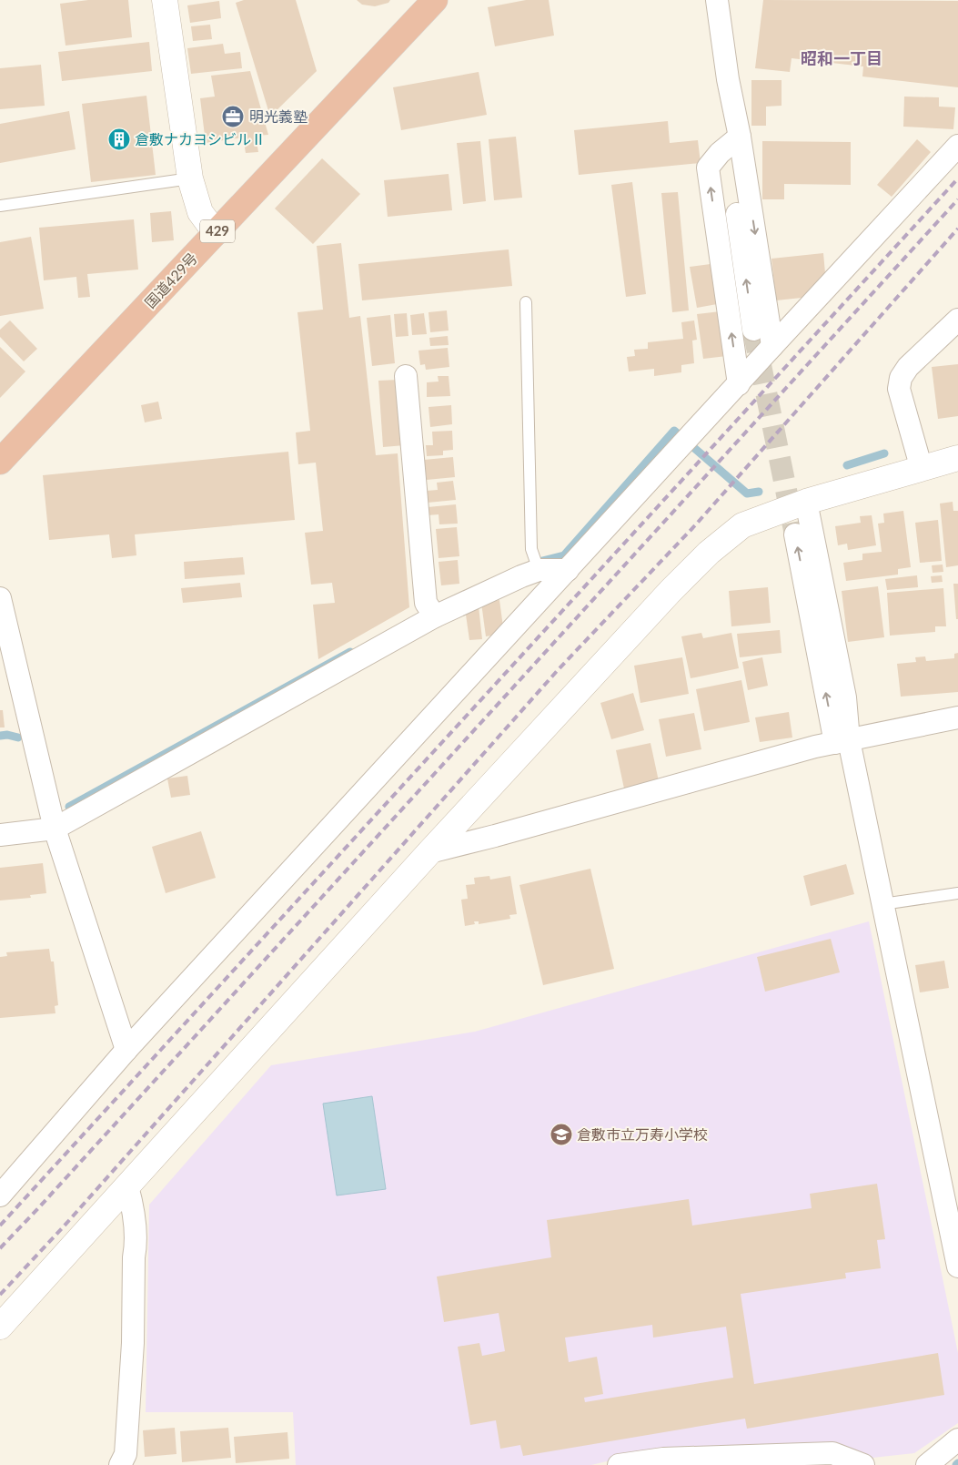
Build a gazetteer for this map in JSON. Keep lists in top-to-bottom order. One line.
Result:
{"streets":{"highway":["429","国道429号"]},"districts":["昭和一丁目"],"places":{"office":["明光義塾"],"building":["倉敷ナカヨシビルⅡ"],"school or university":["倉敷市立万寿小学校"]}}
